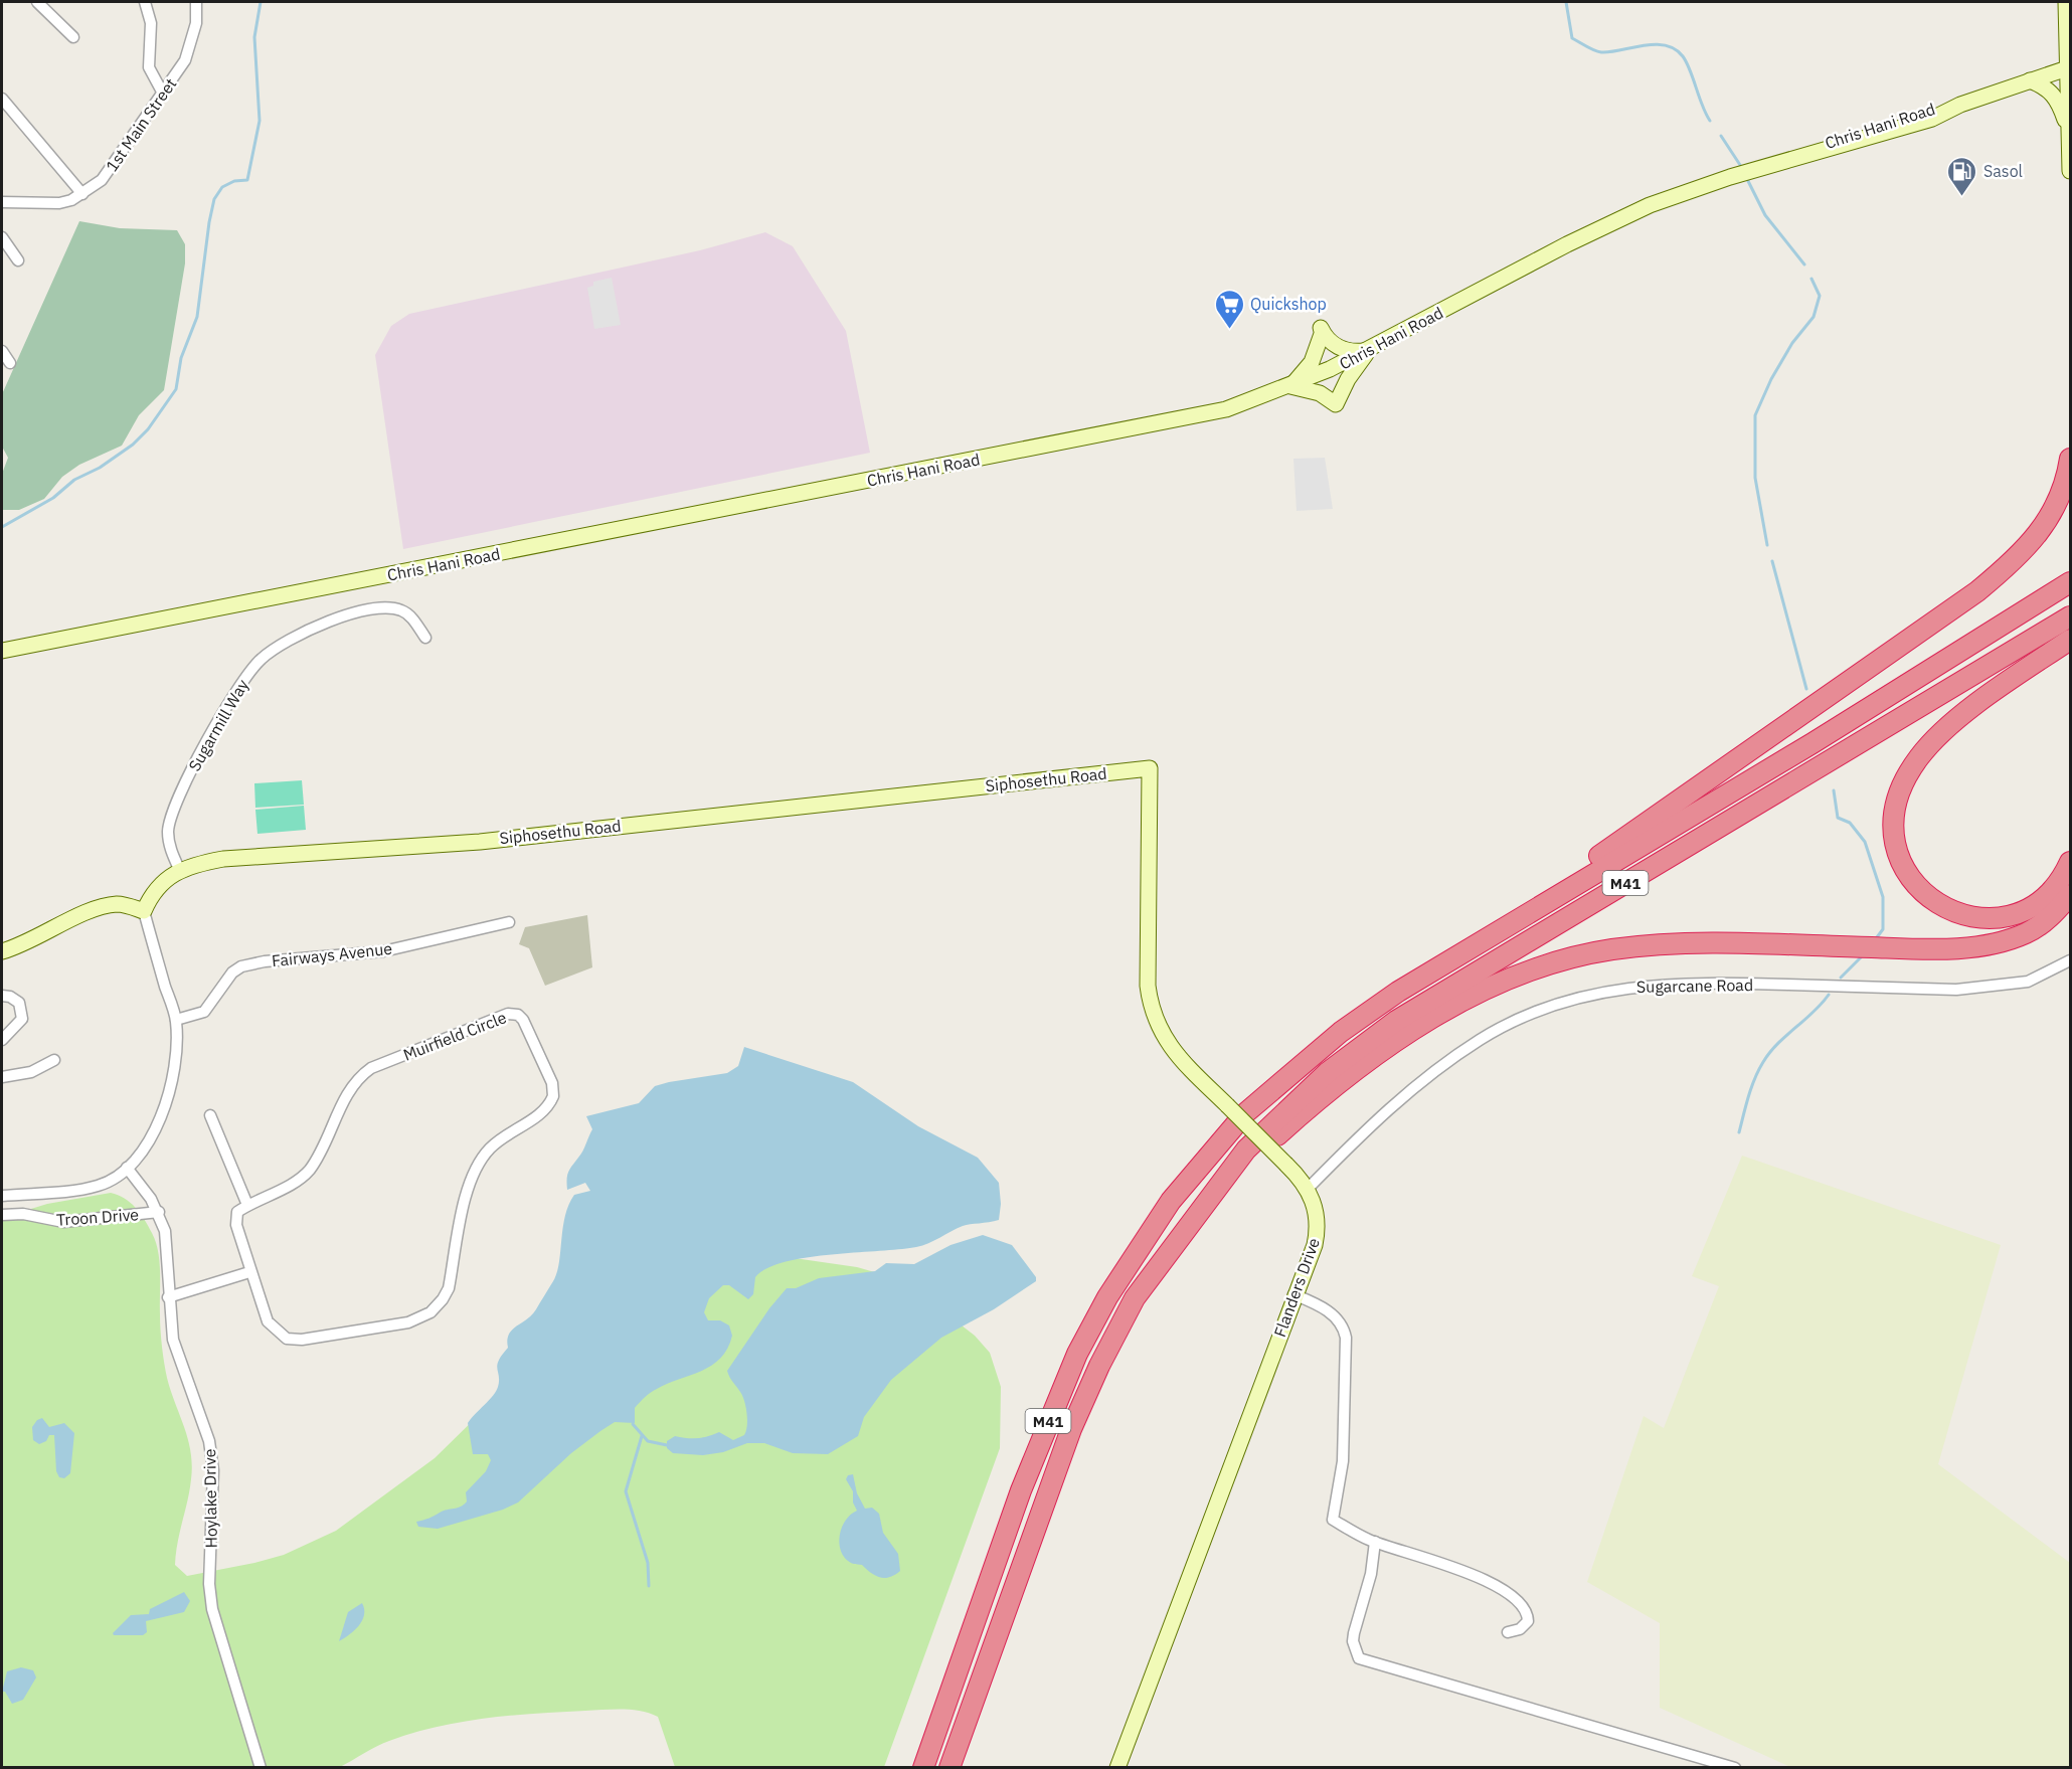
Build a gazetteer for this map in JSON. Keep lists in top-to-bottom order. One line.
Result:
{"streets":{"highway":["M41"],"main road":["Chris Hani Road","Siphosethu Road","Flanders Drive"],"street":["1st Main Street","Sugarmill Way","Fairways Avenue","Sugarcane Road","Muirfield Circle","Troon Drive","Hoylake Drive"]},"crossings":[["Sugarmill Way","Siphosethu Road"],["Siphosethu Road","Flanders Drive"],["Sugarcane Road","Flanders Drive"],["Troon Drive","Hoylake Drive"]],"places":{"fuel station":["Sasol"],"supermarket":["Quickshop"]}}
